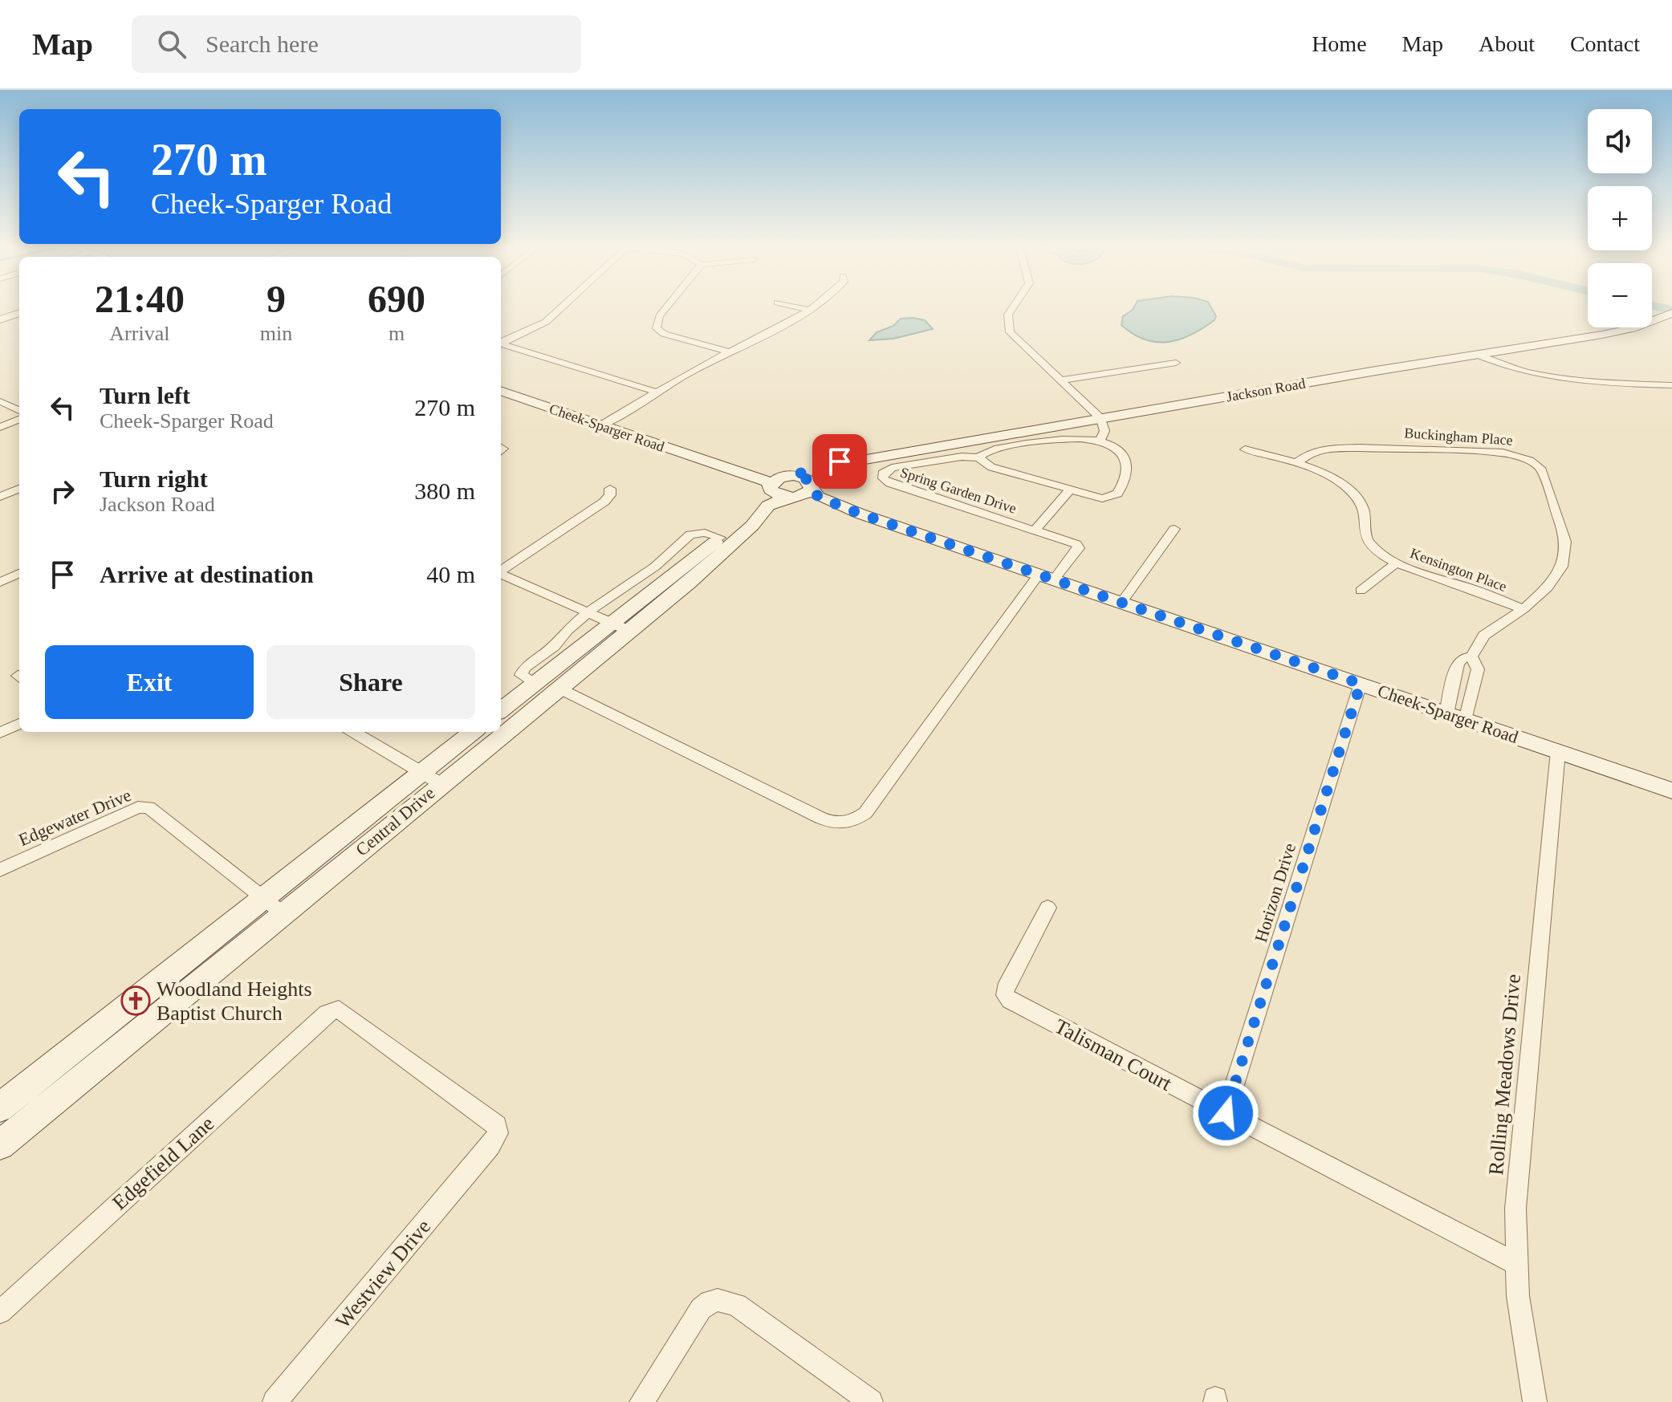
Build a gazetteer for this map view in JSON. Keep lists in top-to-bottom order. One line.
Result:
{"streets":{"main road":["Jackson Road","Cheek-Sparger Road","Central Drive"],"street":["Buckingham Place","Spring Garden Drive","Kensington Place","Edgewater Drive","Horizon Drive","Talisman Court","Rolling Meadows Drive","Edgefield Lane","Westview Drive"]},"crossings":[["Jackson Road","Cheek-Sparger Road"],["Jackson Road","Central Drive"],["Cheek-Sparger Road","Buckingham Place"],["Cheek-Sparger Road","Spring Garden Drive"],["Cheek-Sparger Road","Central Drive"],["Cheek-Sparger Road","Horizon Drive"],["Cheek-Sparger Road","Rolling Meadows Drive"],["Buckingham Place","Kensington Place"],["Edgewater Drive","Central Drive"],["Horizon Drive","Talisman Court"],["Talisman Court","Rolling Meadows Drive"],["Edgefield Lane","Westview Drive"]],"places":{"church":["Woodland Heights Baptist Church"]},"page":{"header":"Map","search":"Search here","nav":["Home","Map","About","Contact"],"map_buttons":["+","−"],"turn":["270 m","Cheek-Sparger Road"],"eta":["21:40","Arrival","9","min","690","m"],"list":[{"name":"Turn left","note":"Cheek-Sparger Road","value":"270 m"},{"name":"Turn right","note":"Jackson Road","value":"380 m"},{"name":"Arrive at destination","value":"40 m"}],"buttons":["Exit","Share"]}}
